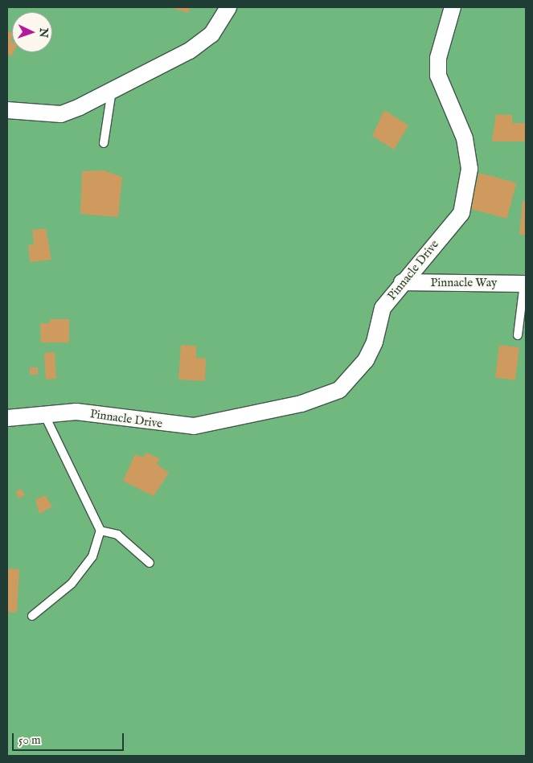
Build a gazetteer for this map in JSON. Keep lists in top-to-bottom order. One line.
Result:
{"streets":{"street":["Pinnacle Drive","Pinnacle Way"]},"crossings":[["Pinnacle Drive","Pinnacle Way"]],"scale_bar":"50 m","north":"right"}
